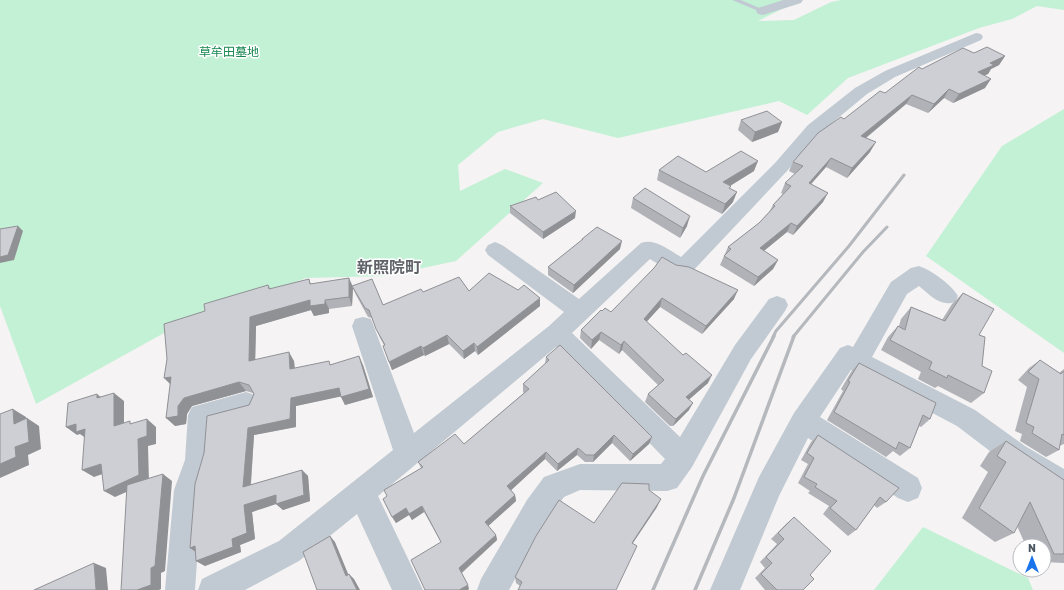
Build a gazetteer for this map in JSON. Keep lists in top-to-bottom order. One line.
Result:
{"districts":["新照院町"],"parks":["草牟田墓地"],"north":"top"}
